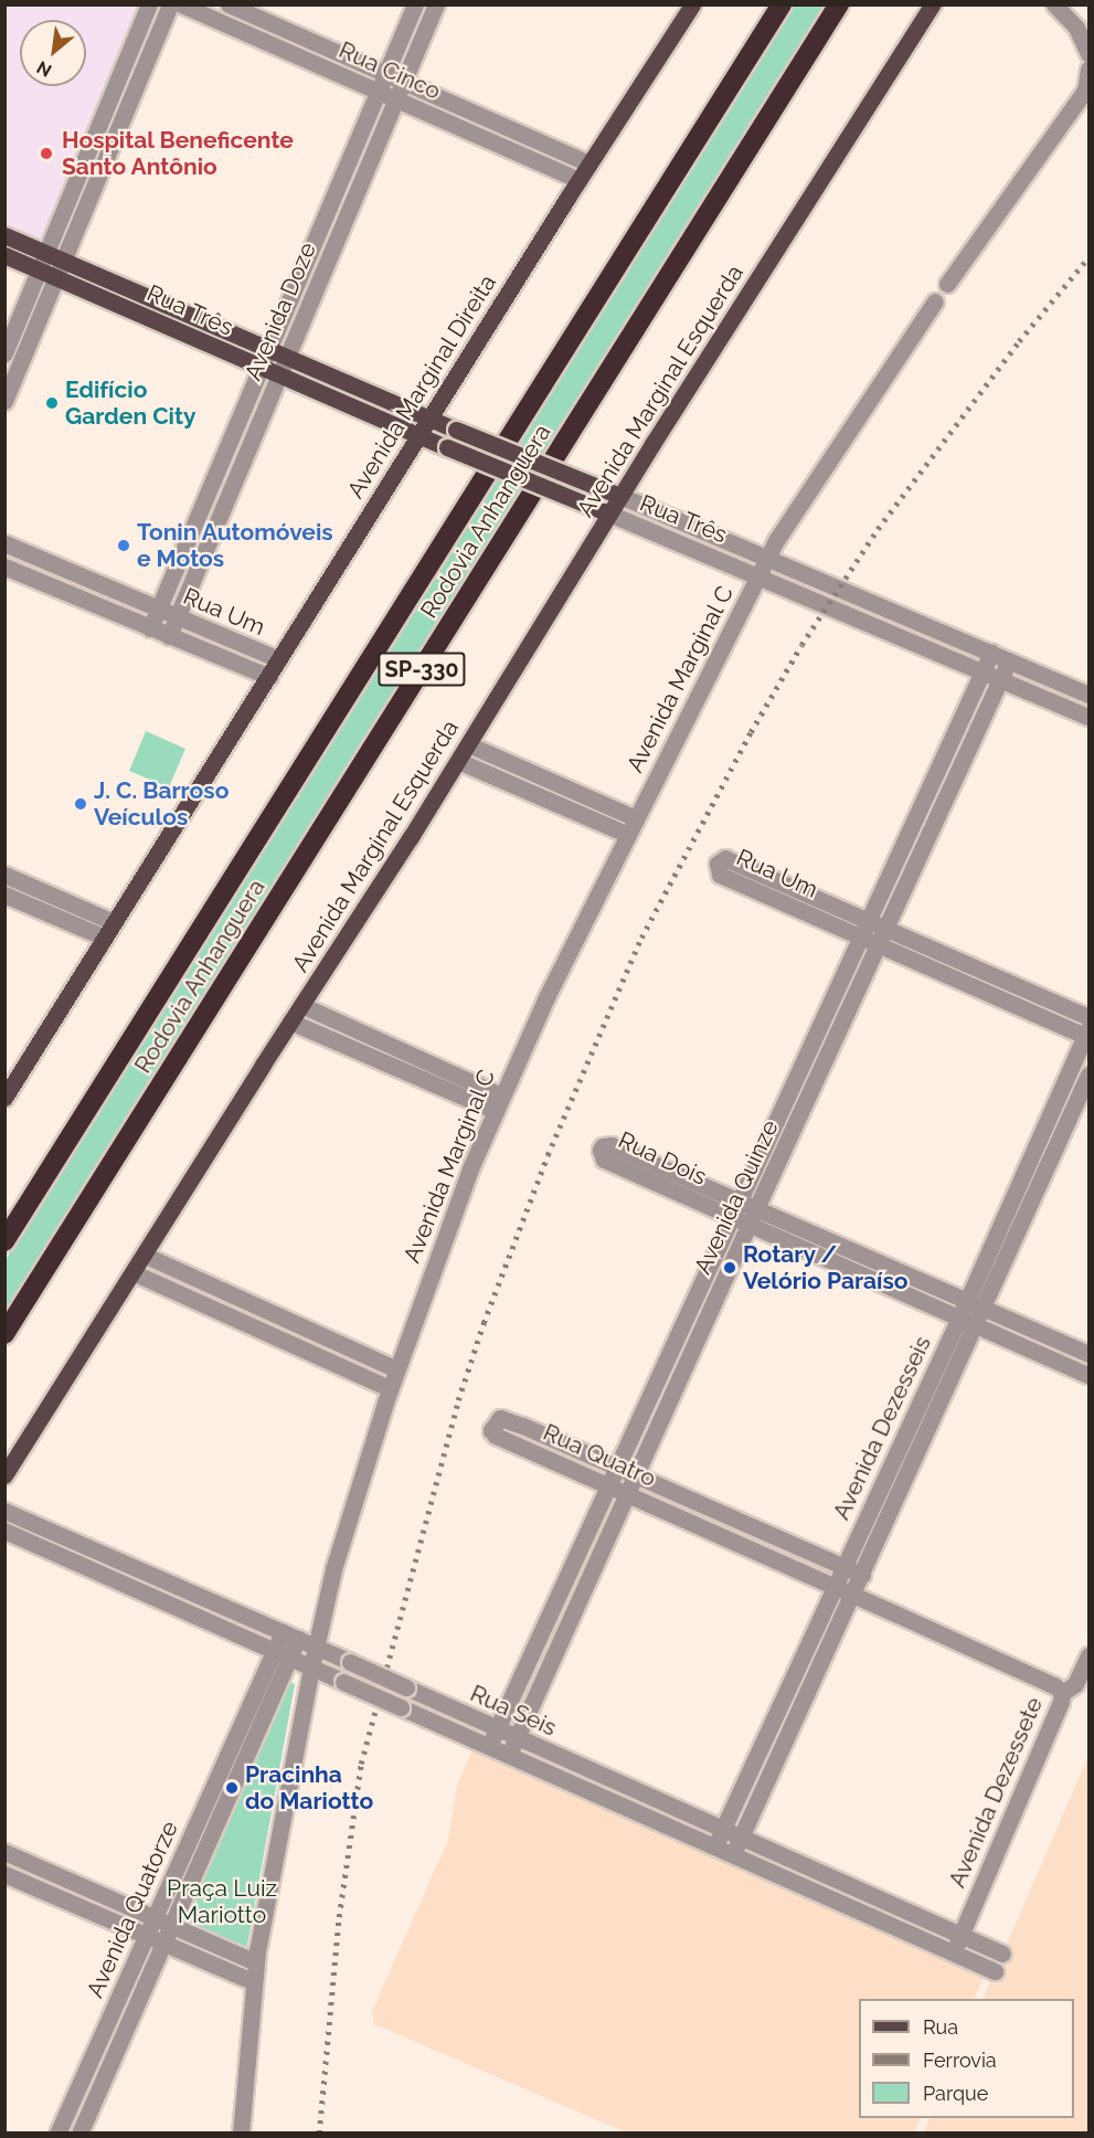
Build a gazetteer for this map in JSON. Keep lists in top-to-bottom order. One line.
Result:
{"streets":{"highway":["Rodovia Anhanguera","SP-330"],"main road":["Rua Três","Avenida Marginal Direita","Avenida Marginal Esquerda"],"street":["Rua Cinco","Avenida Doze","Rua Um","Avenida Marginal C","Rua Dois","Avenida Quinze","Avenida Dezesseis","Rua Quatro","Rua Seis","Avenida Dezessete","Avenida Quatorze"]},"crossings":[["Rua Cinco","Avenida Doze"],["Rua Cinco","Avenida Marginal Direita"],["Rua Três","Avenida Doze"],["Rua Três","Avenida Marginal Direita"],["Rua Três","Avenida Marginal Esquerda"],["Rua Três","Avenida Marginal C"],["Rua Três","Avenida Quinze"],["Avenida Doze","Rua Um"],["Avenida Marginal Direita","Rua Um"],["Rua Um","Avenida Quinze"],["Rua Um","Avenida Dezesseis"],["Avenida Marginal C","Rua Seis"],["Rua Dois","Avenida Quinze"],["Rua Dois","Avenida Dezesseis"],["Avenida Quinze","Rua Quatro"],["Avenida Quinze","Rua Seis"],["Avenida Dezesseis","Rua Quatro"],["Avenida Dezesseis","Rua Seis"],["Rua Quatro","Avenida Dezessete"],["Rua Seis","Avenida Dezessete"],["Rua Seis","Avenida Quatorze"]],"parks":["Praça Luiz Mariotto"],"places":["Hospital Beneficente Santo Antônio","Edifício Garden City","Tonin Automóveis e Motos","J. C. Barroso Veículos","Rotary / Velório Paraíso","Pracinha do Mariotto"],"legend":["Rua","Ferrovia","Parque"],"north":"bottom left"}
